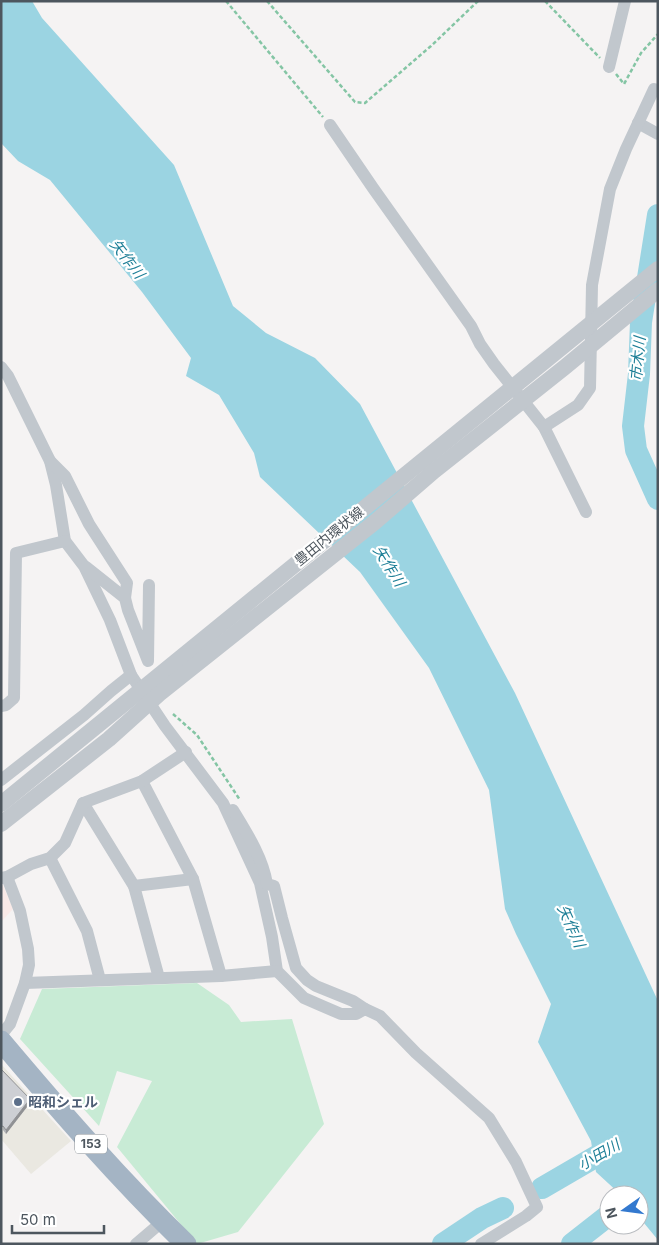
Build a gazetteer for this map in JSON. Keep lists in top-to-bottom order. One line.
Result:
{"streets":{"highway":["153"],"street":["豊田内環状線"]},"water":["矢作川","市木川","小田川"],"places":["昭和シェル"],"scale_bar":"50 m","north":"left"}
